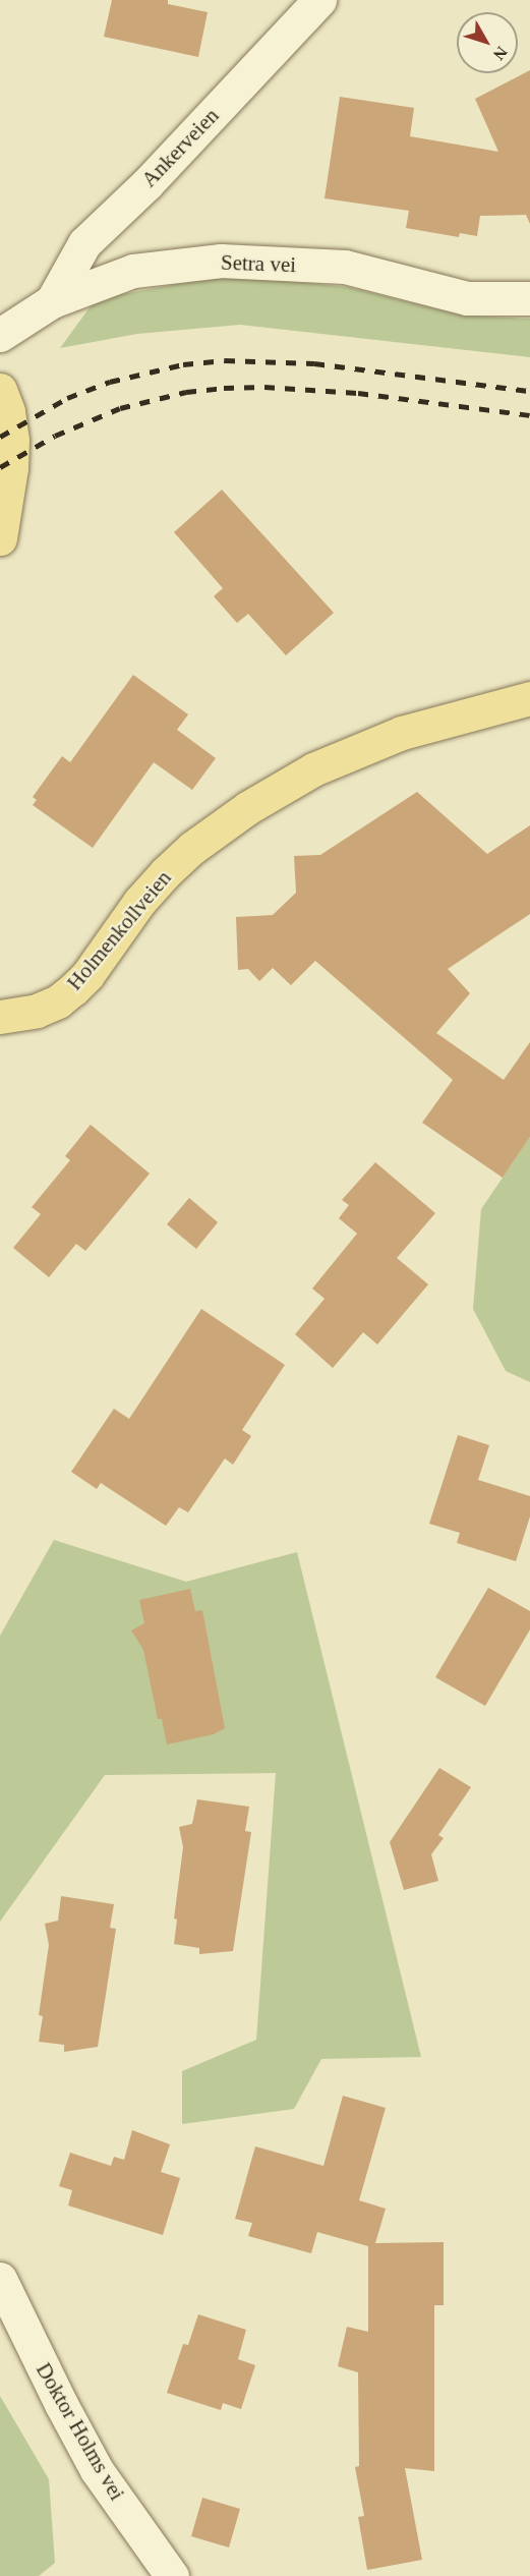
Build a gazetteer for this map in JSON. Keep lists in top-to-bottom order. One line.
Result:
{"streets":{"main road":["Holmenkollveien"],"street":["Ankerveien","Setra vei","Doktor Holms vei"]},"crossings":[["Ankerveien","Setra vei"]],"north":"bottom right"}
